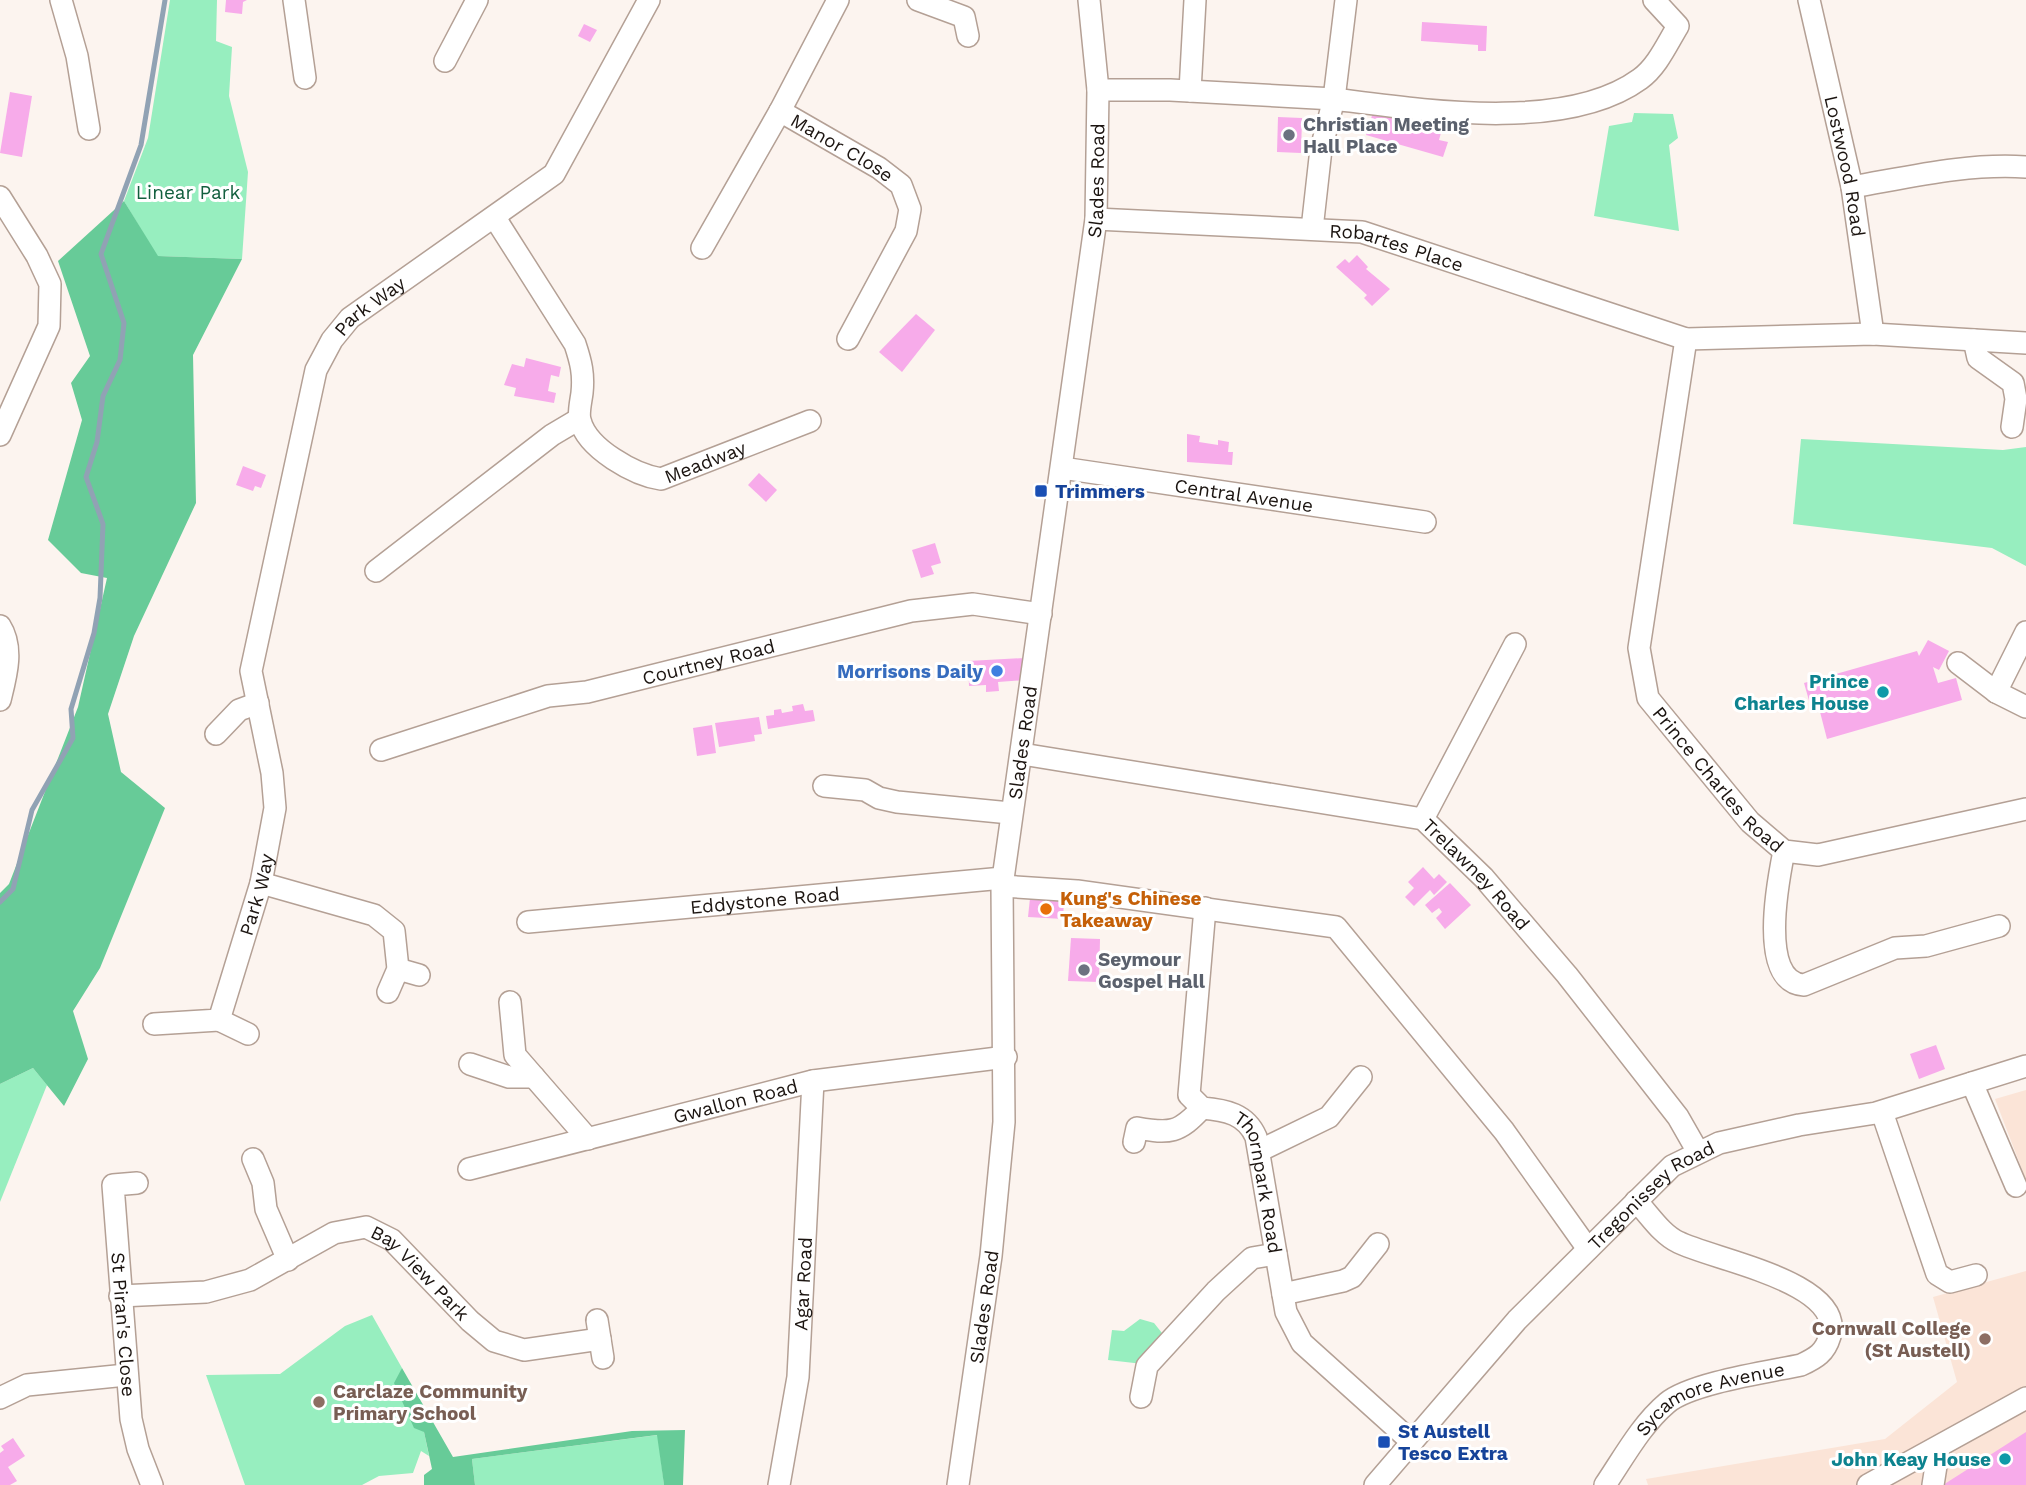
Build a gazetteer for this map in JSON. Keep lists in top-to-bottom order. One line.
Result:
{"streets":{"street":["Manor Close","Lostwood Road","Slades Road","Robartes Place","Park Way","Meadway","Central Avenue","Courtney Road","Prince Charles Road","Trelawney Road","Eddystone Road","Gwallon Road","Thornpark Road","Tregonissey Road","Bay View Park","Agar Road","St Piran's Close","Sycamore Avenue"]},"crossings":[["Slades Road","Robartes Place"],["Slades Road","Central Avenue"],["Slades Road","Courtney Road"],["Slades Road","Trelawney Road"],["Slades Road","Eddystone Road"],["Slades Road","Gwallon Road"],["Robartes Place","Prince Charles Road"],["Trelawney Road","Tregonissey Road"],["Eddystone Road","Thornpark Road"],["Eddystone Road","Tregonissey Road"],["Gwallon Road","Agar Road"],["Thornpark Road","Tregonissey Road"],["Tregonissey Road","Sycamore Avenue"],["Bay View Park","St Piran's Close"]],"parks":["Linear Park"],"places":{"other":["Christian Meeting Hall Place","Morrisons Daily","Prince Charles House","Kung's Chinese Takeaway","Seymour Gospel Hall","Cornwall College (St Austell)","Carclaze Community Primary School","John Keay House"],"transit":["Trimmers","St Austell Tesco Extra"]}}
